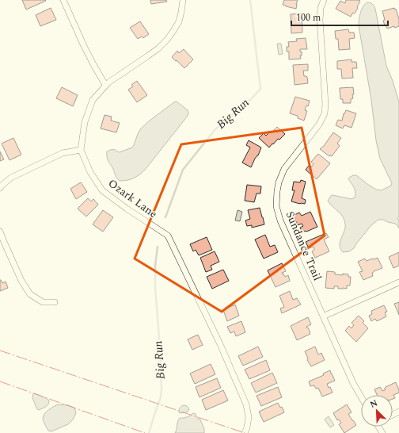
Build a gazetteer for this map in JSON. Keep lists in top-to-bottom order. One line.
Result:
{"streets":{"street":["Ozark Lane","Sundance Trail"]},"water":["Big Run"],"scale_bar":"100 m","north":"top left"}
